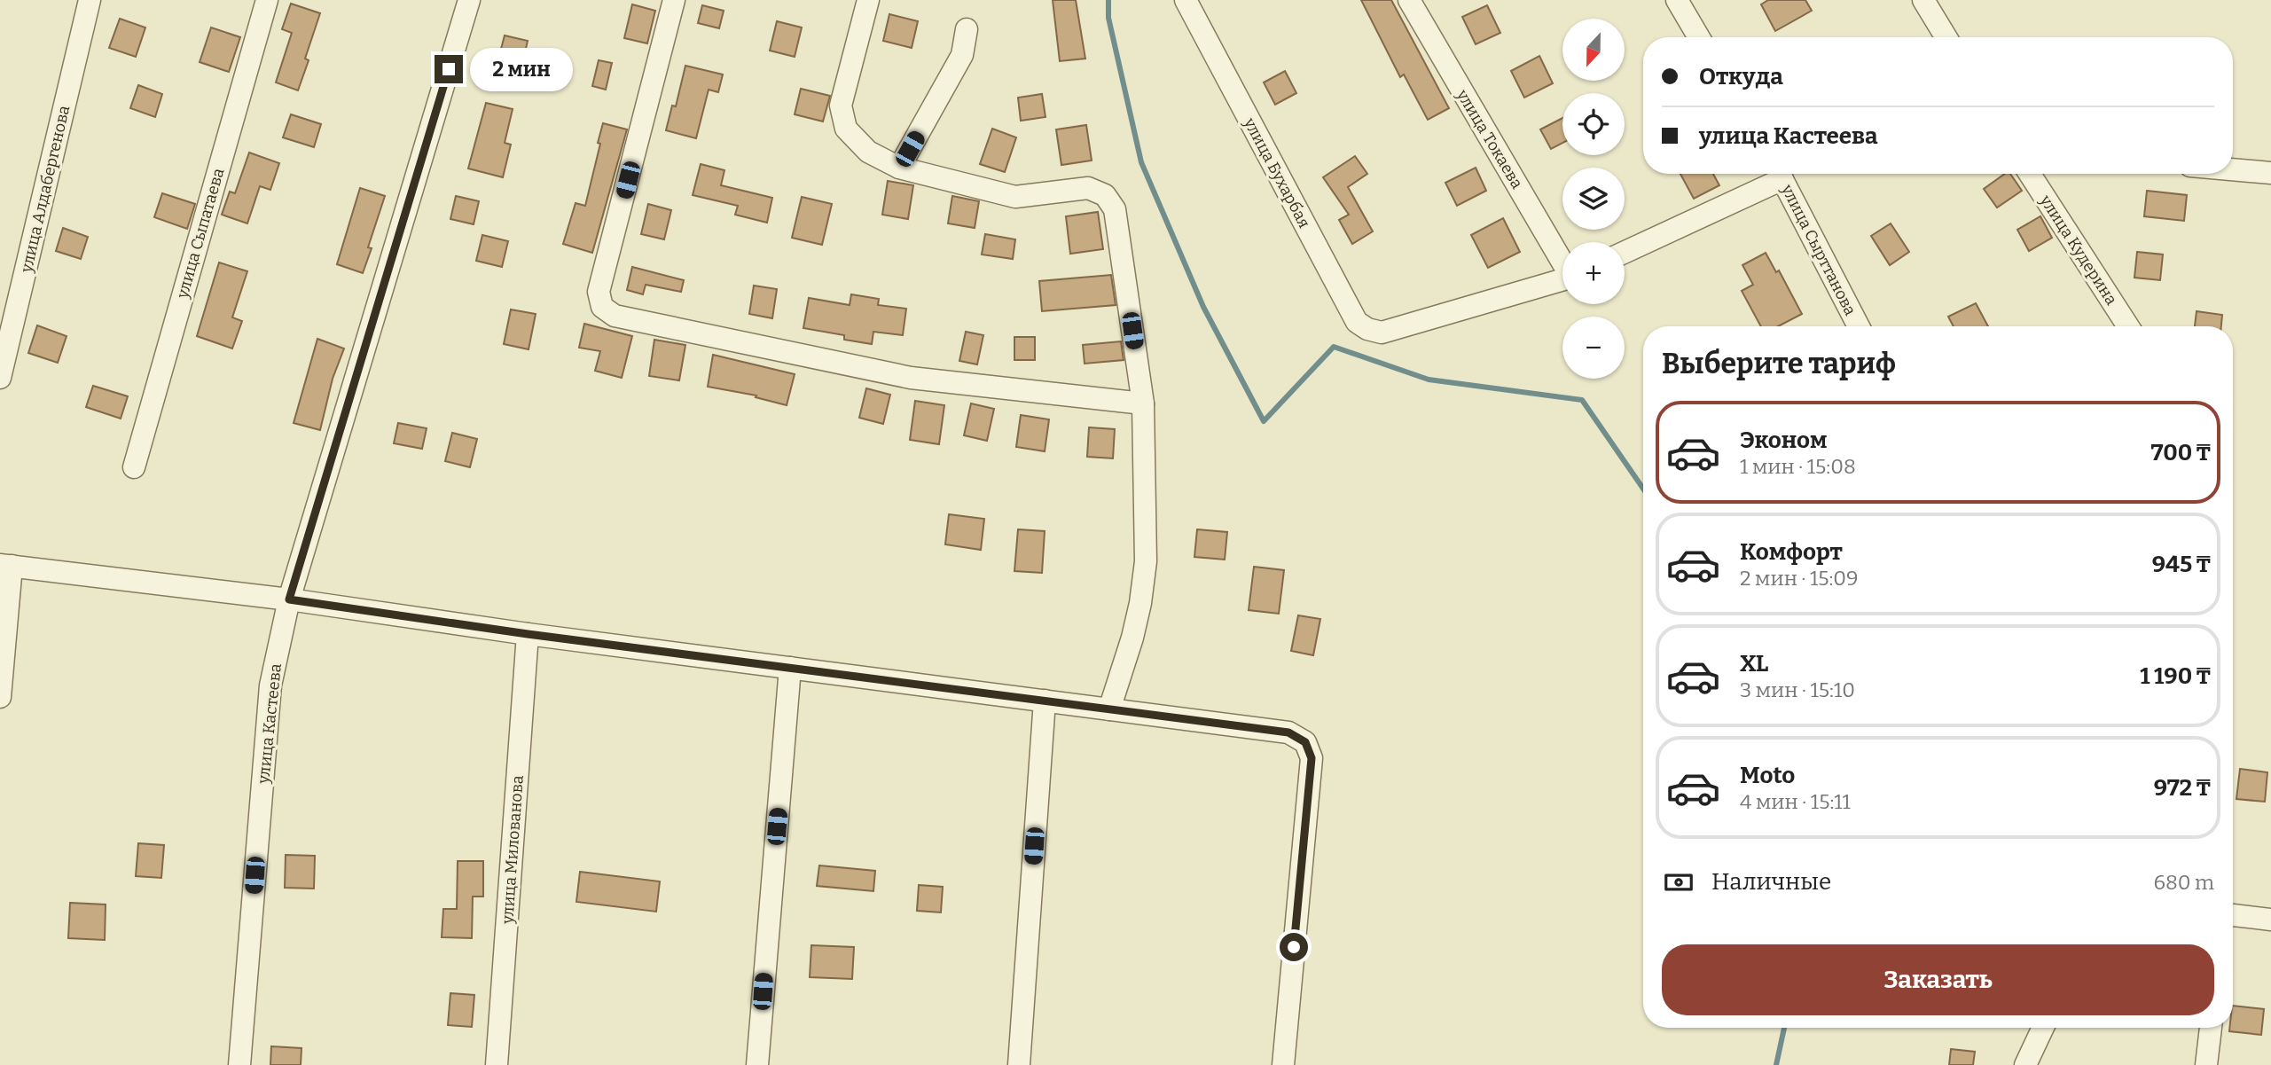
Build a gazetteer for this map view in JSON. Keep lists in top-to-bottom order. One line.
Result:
{"streets":{"street":["улица Токаева","улица Бухарбая","улица Алдабергенова","улица Сыпатаева","улица Сырттанова","улица Кудерина","улица Кастеева","улица Милованова"]},"north":"bottom","page":{"map_buttons":["+","−"],"banner":["Откуда","улица Кастеева"],"bubble":"2 мин","heading":"Выберите тариф","list":[{"name":"Эконом","note":"1 мин · 15:08","value":"700 ₸"},{"name":"Комфорт","note":"2 мин · 15:09","value":"945 ₸"},{"name":"XL","note":"3 мин · 15:10","value":"1 190 ₸"},{"name":"Moto","note":"4 мин · 15:11","value":"972 ₸"}],"pay":["Наличные","680 m"],"buttons":"Заказать"}}
